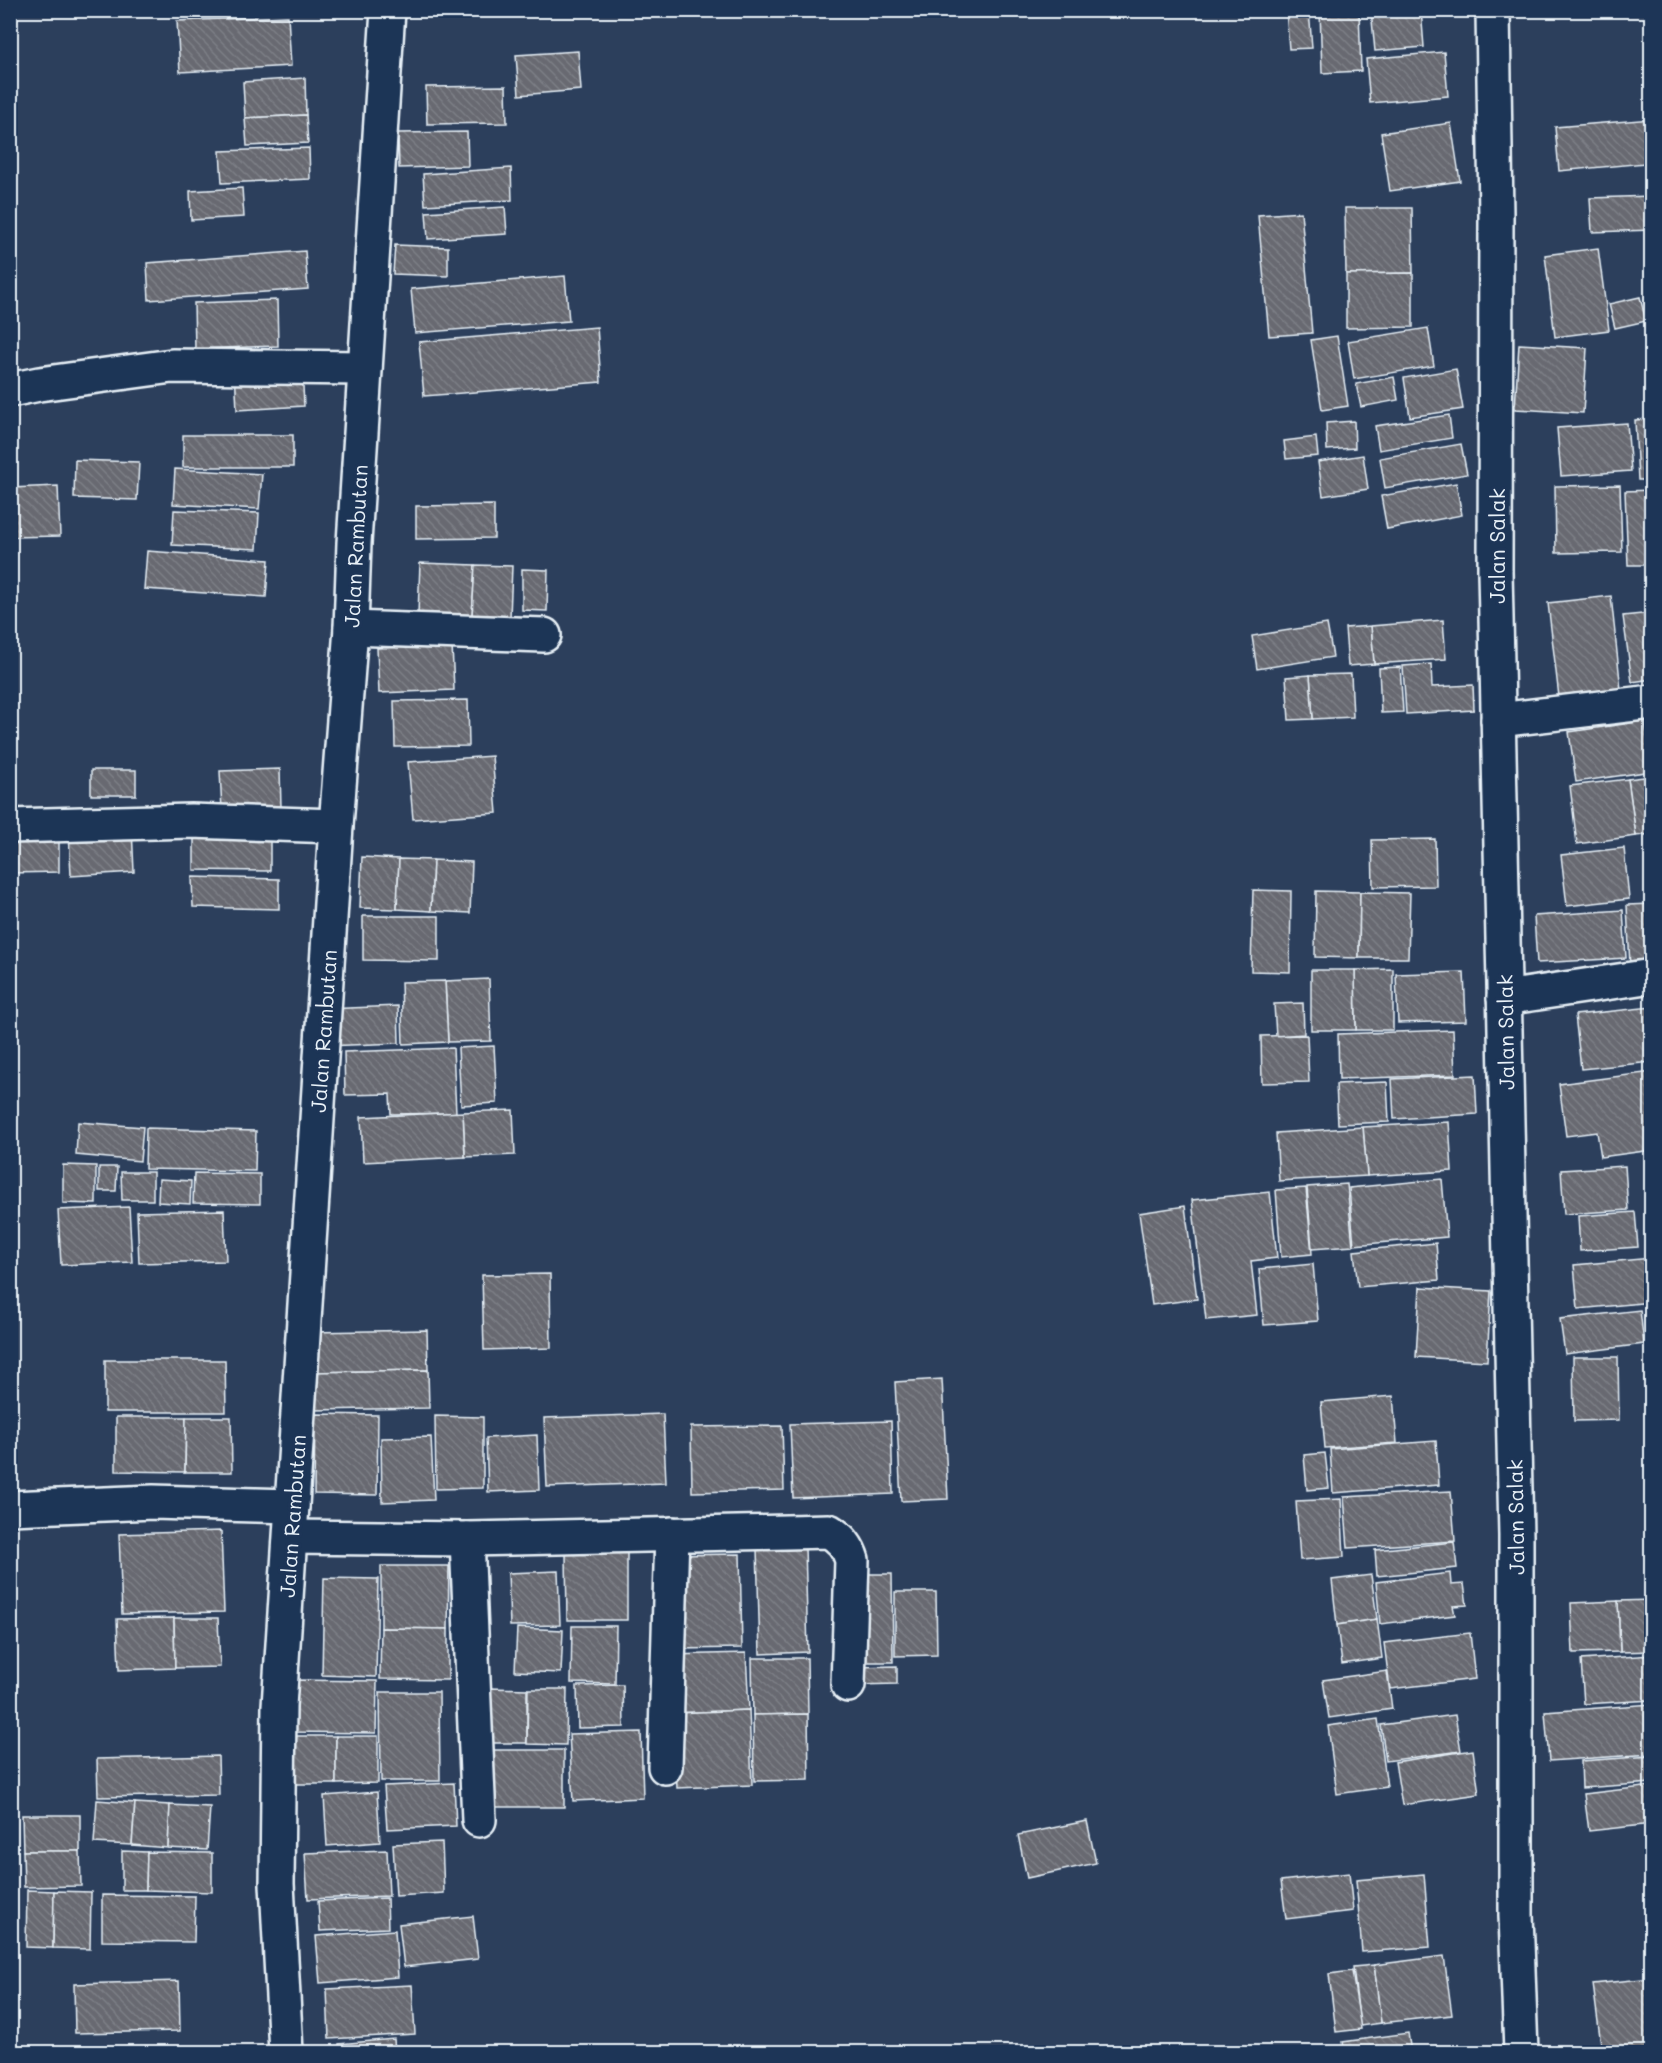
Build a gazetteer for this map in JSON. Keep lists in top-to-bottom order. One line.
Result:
{"streets":{"street":["Jalan Rambutan","Jalan Salak"]}}
